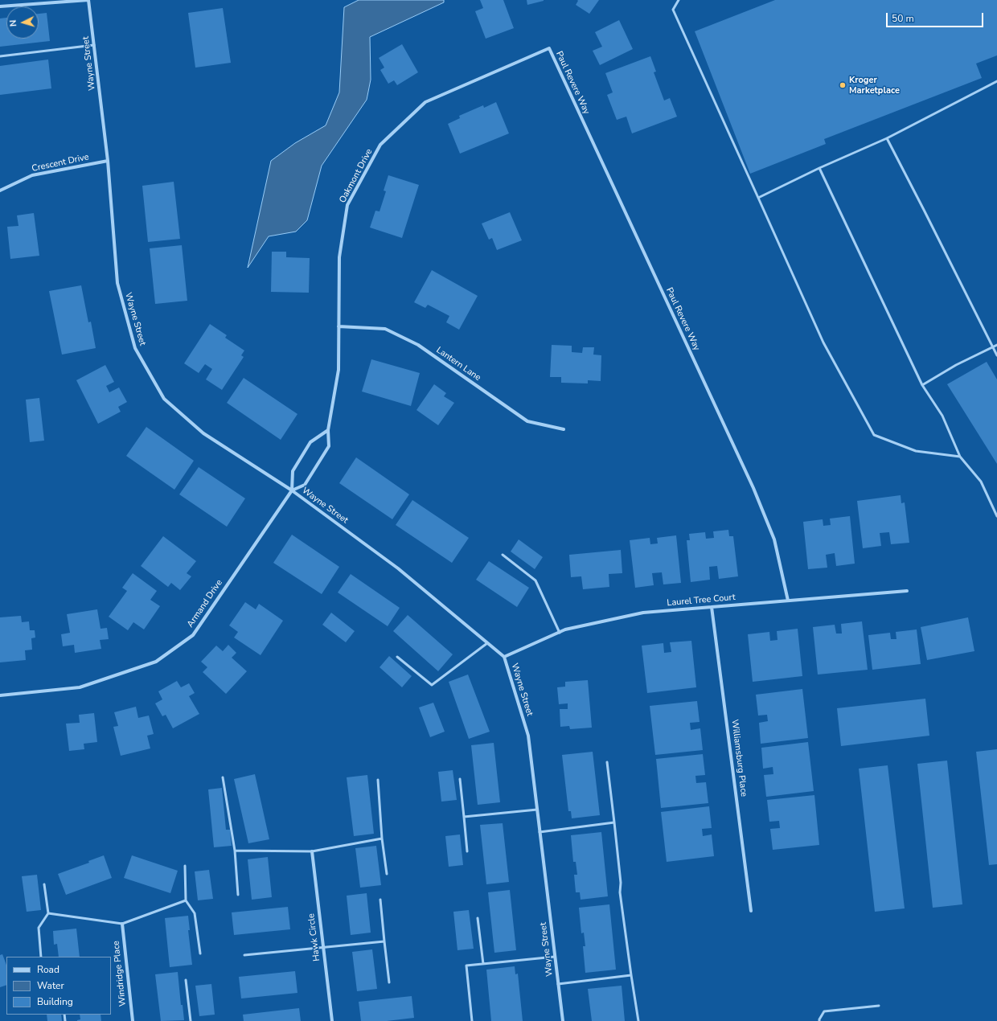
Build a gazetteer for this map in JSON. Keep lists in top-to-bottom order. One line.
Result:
{"streets":{"street":["Wayne Street","Paul Revere Way","Crescent Drive","Oakmont Drive","Lantern Lane","Laurel Tree Court","Armand Drive","Williamsburg Place","Hawk Circle","Windridge Place"]},"crossings":[["Wayne Street","Crescent Drive"],["Wayne Street","Oakmont Drive"],["Wayne Street","Laurel Tree Court"],["Wayne Street","Armand Drive"],["Paul Revere Way","Oakmont Drive"],["Paul Revere Way","Laurel Tree Court"],["Oakmont Drive","Lantern Lane"],["Oakmont Drive","Armand Drive"],["Laurel Tree Court","Williamsburg Place"]],"places":["Kroger Marketplace"],"legend":["Road","Water","Building"],"scale_bar":"50 m","north":"left"}
